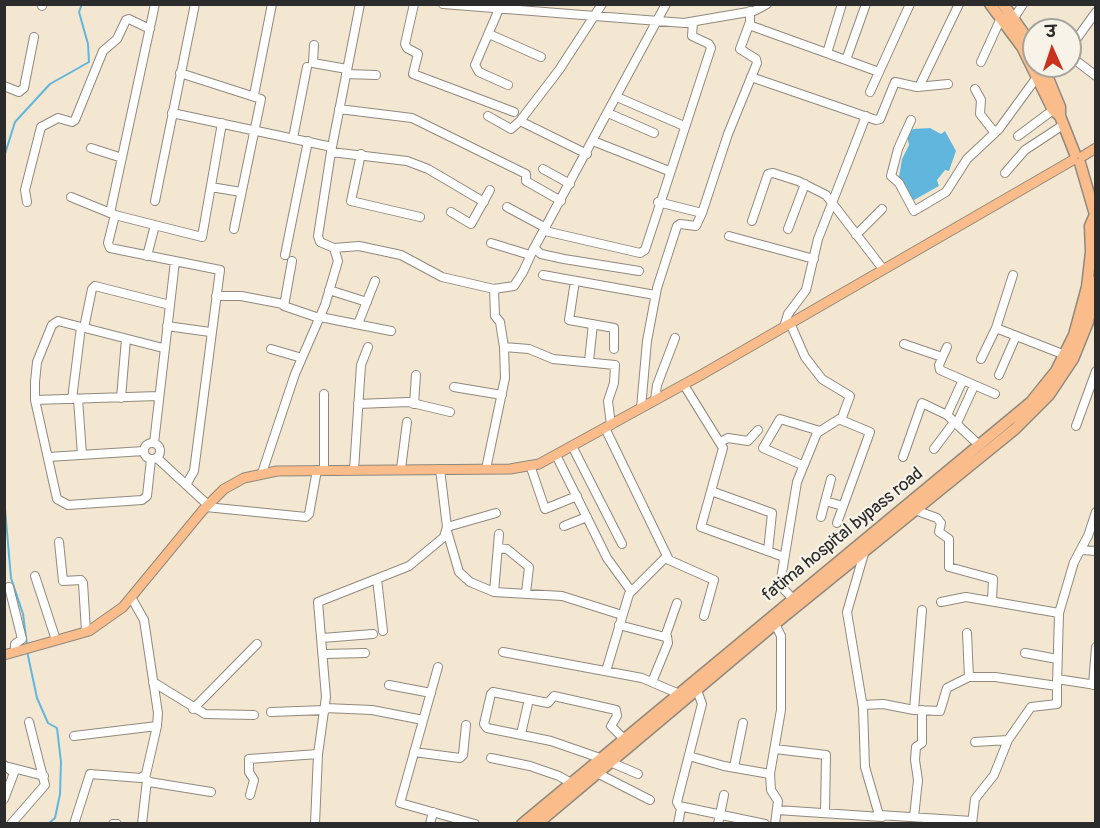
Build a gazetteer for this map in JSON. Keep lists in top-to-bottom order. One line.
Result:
{"streets":{"highway":["fatima hospital bypass road"]},"north":"top"}
